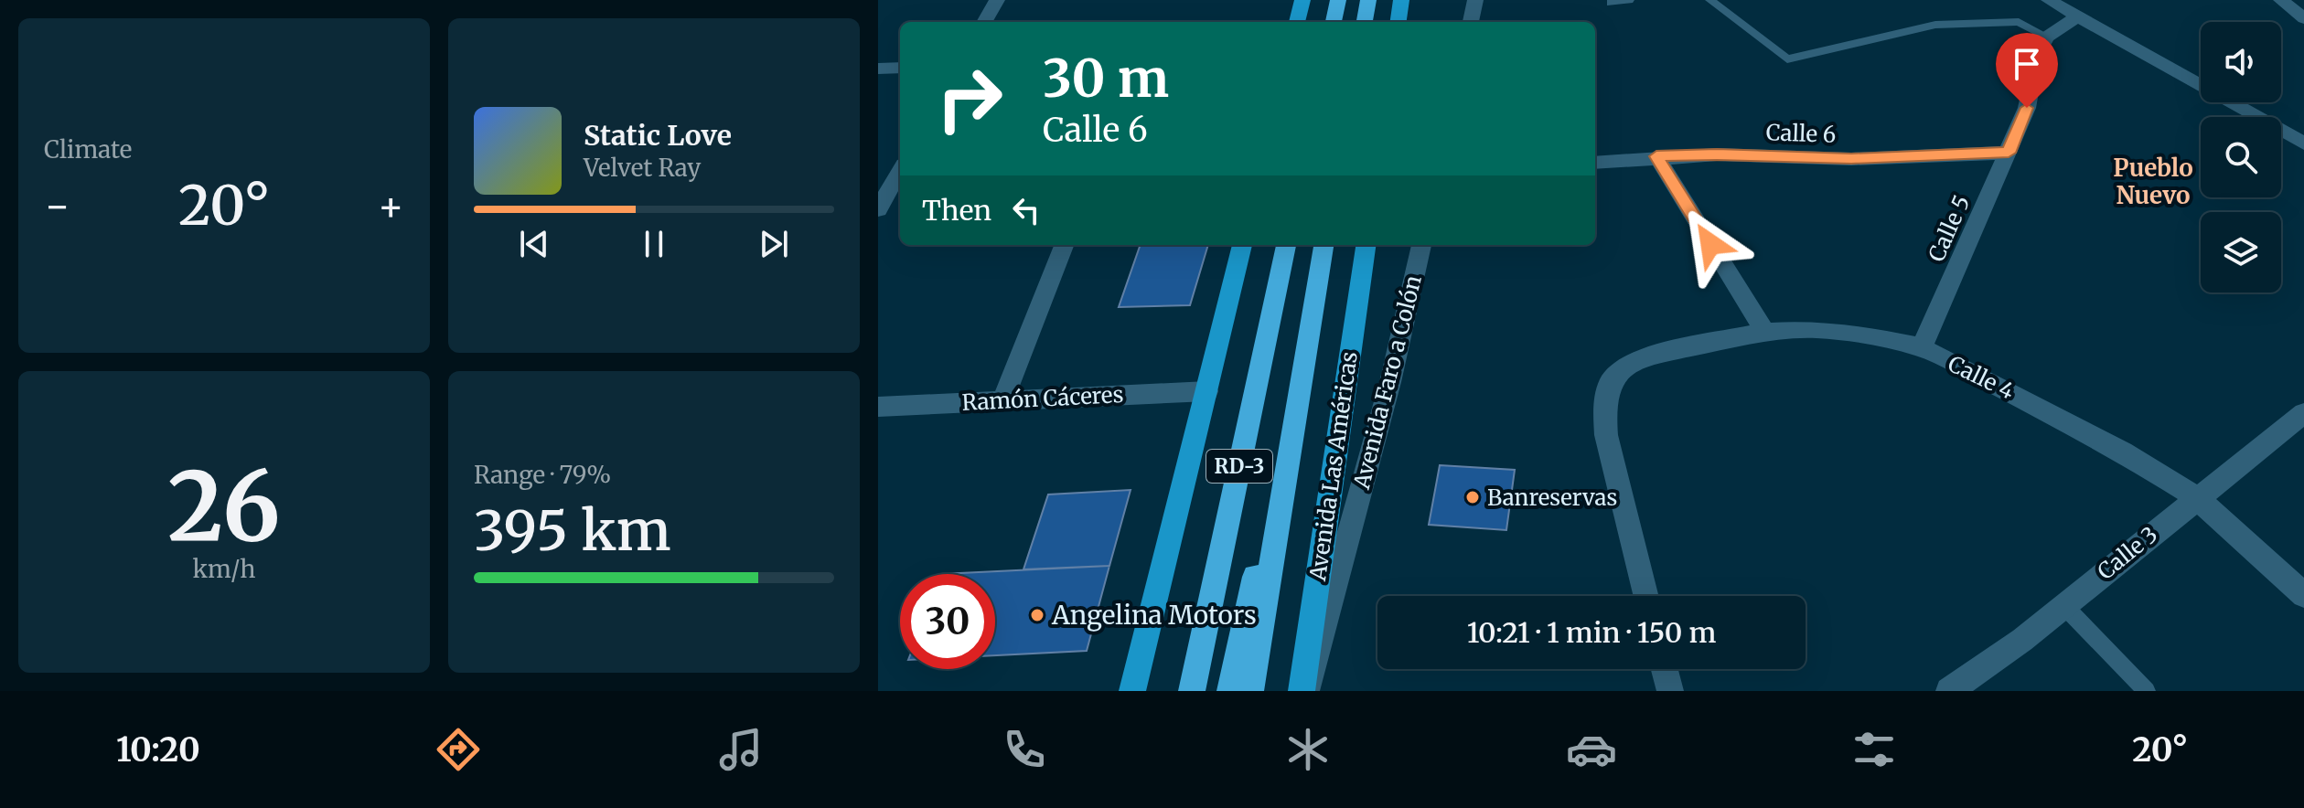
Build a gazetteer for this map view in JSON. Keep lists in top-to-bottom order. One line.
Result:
{"streets":{"highway":["RD-3"],"main road":["Avenida Las Américas"],"street":["Calle 6","Calle 5","Calle 4","Avenida Faro a Colón","Ramón Cáceres","Calle 3"]},"crossings":[["Calle 6","Calle 5"],["Calle 5","Calle 4"],["Calle 4","Calle 3"],["Avenida Faro a Colón","Avenida Las Américas"]],"districts":["Pueblo Nuevo"],"places":["Banreservas","Angelina Motors"],"page":{"tile":["Climate",["26","km/h"],["Range · 79%","395 km"]],"turn":["30 m","Calle 6"],"song":["Static Love","Velvet Ray"],"heat":["−","20°","+"],"then":"Then","limit":"30","trip":"10:21 · 1 min · 150 m","tabs":["10:20","20°"]}}
